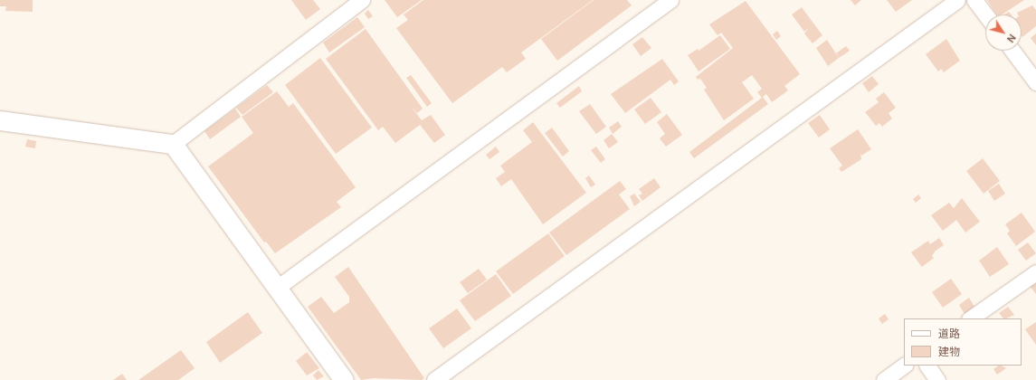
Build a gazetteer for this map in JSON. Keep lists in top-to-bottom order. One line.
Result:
{"legend":["道路","建物"],"north":"bottom right"}
